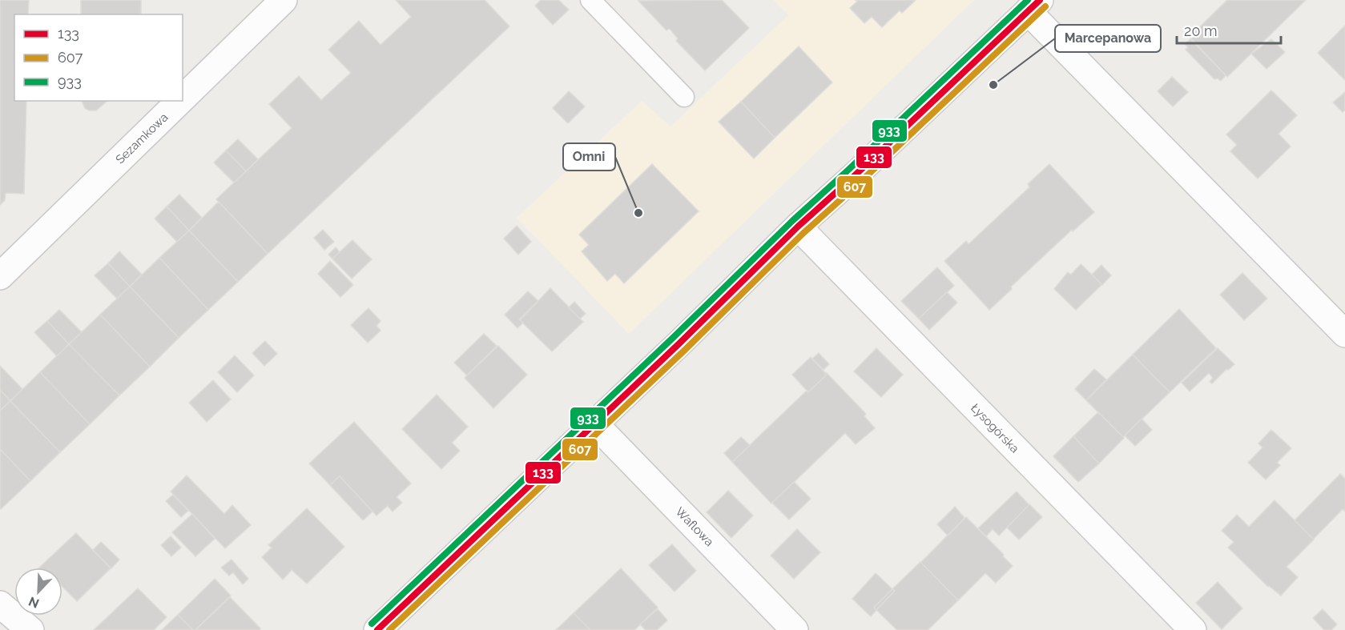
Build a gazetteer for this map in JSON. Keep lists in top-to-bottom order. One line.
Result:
{"streets":{"street":["Sezamkowa","Łysogórska","Waflowa"]},"places":["Marcepanowa","Omni"],"lines":["transit line 133","transit line 933","transit line 607"],"legend":["133","607","933"],"scale_bar":"20 m","north":"bottom left"}
